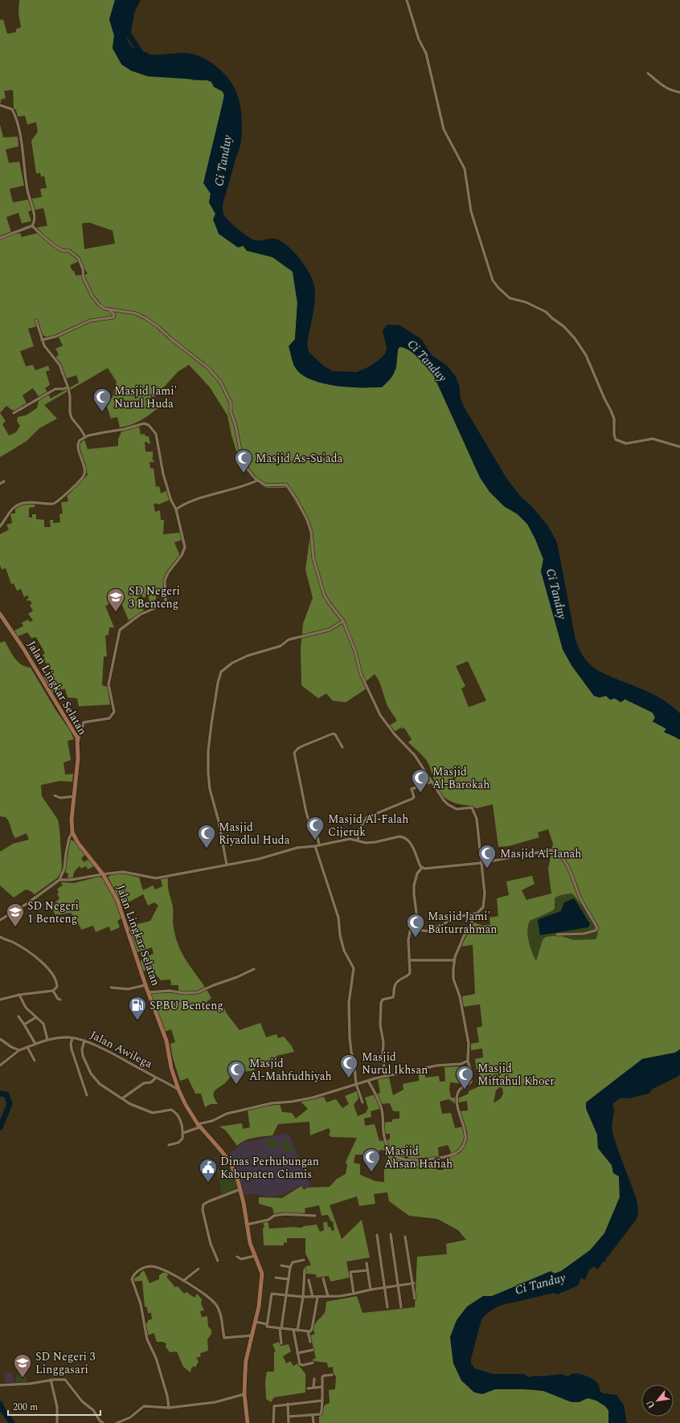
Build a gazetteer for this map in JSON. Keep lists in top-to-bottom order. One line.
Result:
{"streets":{"street":["Jalan Lingkar Selatan","Jalan Awilega"]},"crossings":[["Jalan Lingkar Selatan","Jalan Awilega"]],"water":["Ci Tanduy"],"places":{"mosque":["Masjid Jami' Nurul Huda","Masjid As-Su'ada","Masjid Al-Barokah","Masjid Al-Falah Cijeruk","Masjid Riyadlul Huda","Masjid Al-Ianah","Masjid Jami' Baiturrahman","Masjid Nurul Ikhsan","Masjid Al-Mahfudhiyah","Masjid Miftahul Khoer","Masjid Ahsan Hafiah"],"school or university":["SD Negeri 3 Benteng","SD Negeri 1 Benteng","SD Negeri 3 Linggasari"],"fuel station":["SPBU Benteng"],"public building":["Dinas Perhubungan Kabupaten Ciamis"]},"scale_bar":"200 m","north":"bottom left"}
